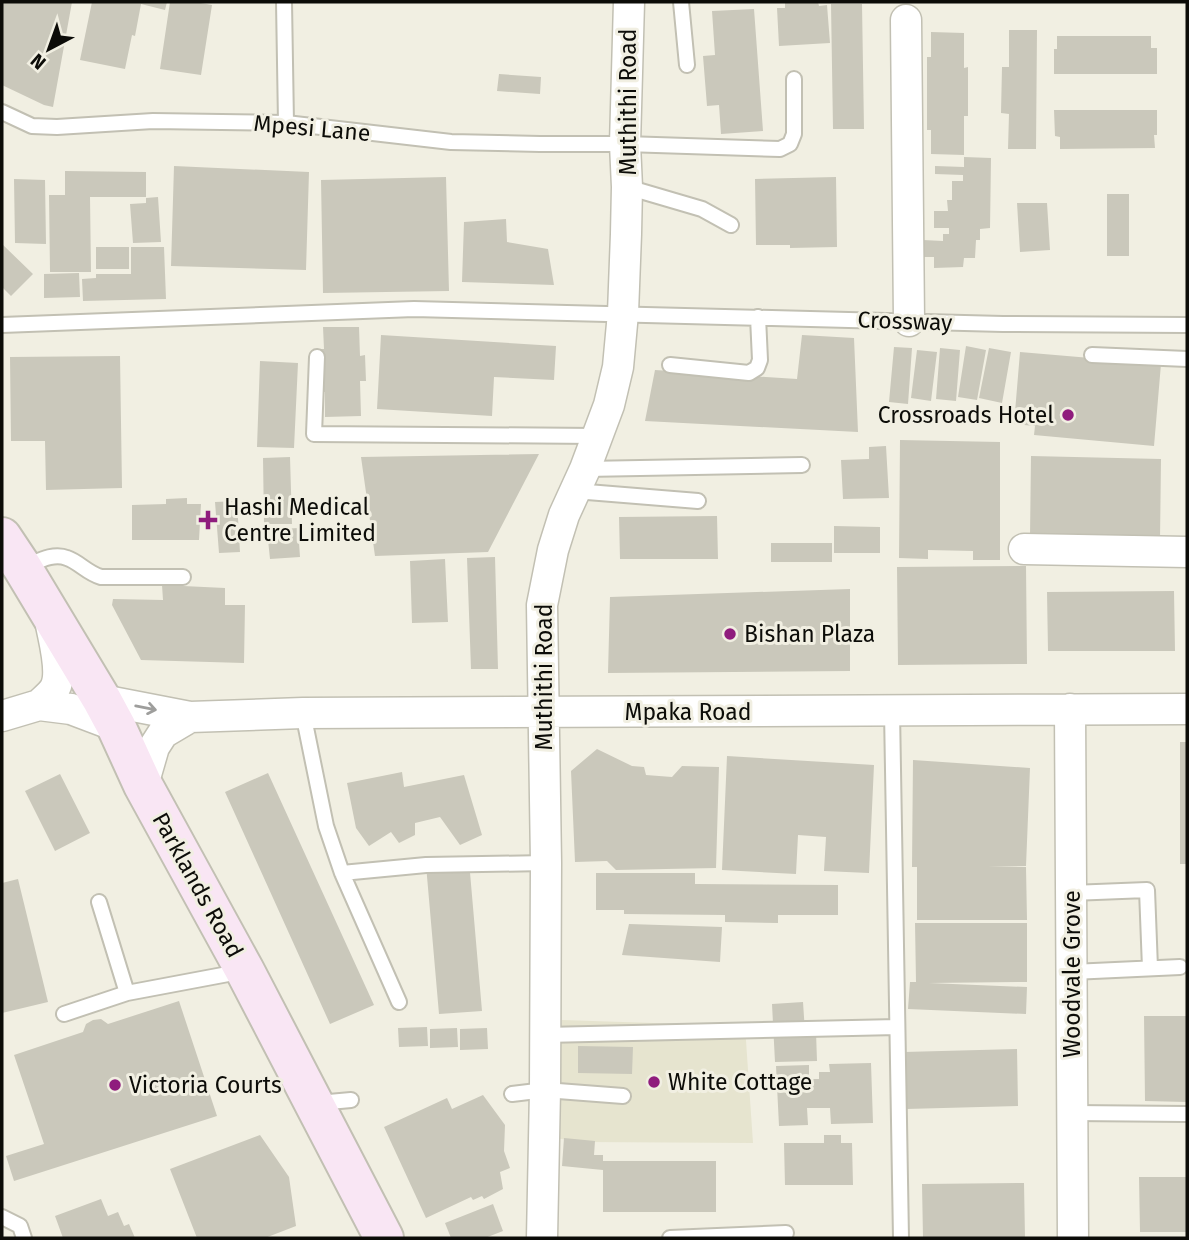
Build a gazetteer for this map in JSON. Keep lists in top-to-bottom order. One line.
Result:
{"streets":{"main road":["Parklands Road"],"street":["Muthithi Road","Mpaka Road","Woodvale Grove"],"lane":["Mpesi Lane","Crossway"]},"crossings":[["Muthithi Road","Mpesi Lane"],["Muthithi Road","Crossway"],["Muthithi Road","Mpaka Road"],["Mpaka Road","Parklands Road"],["Mpaka Road","Woodvale Grove"]],"places":{"other":["Crossroads Hotel","Bishan Plaza","White Cottage","Victoria Courts"],"health":["Hashi Medical Centre Limited"]},"north":"bottom left"}
